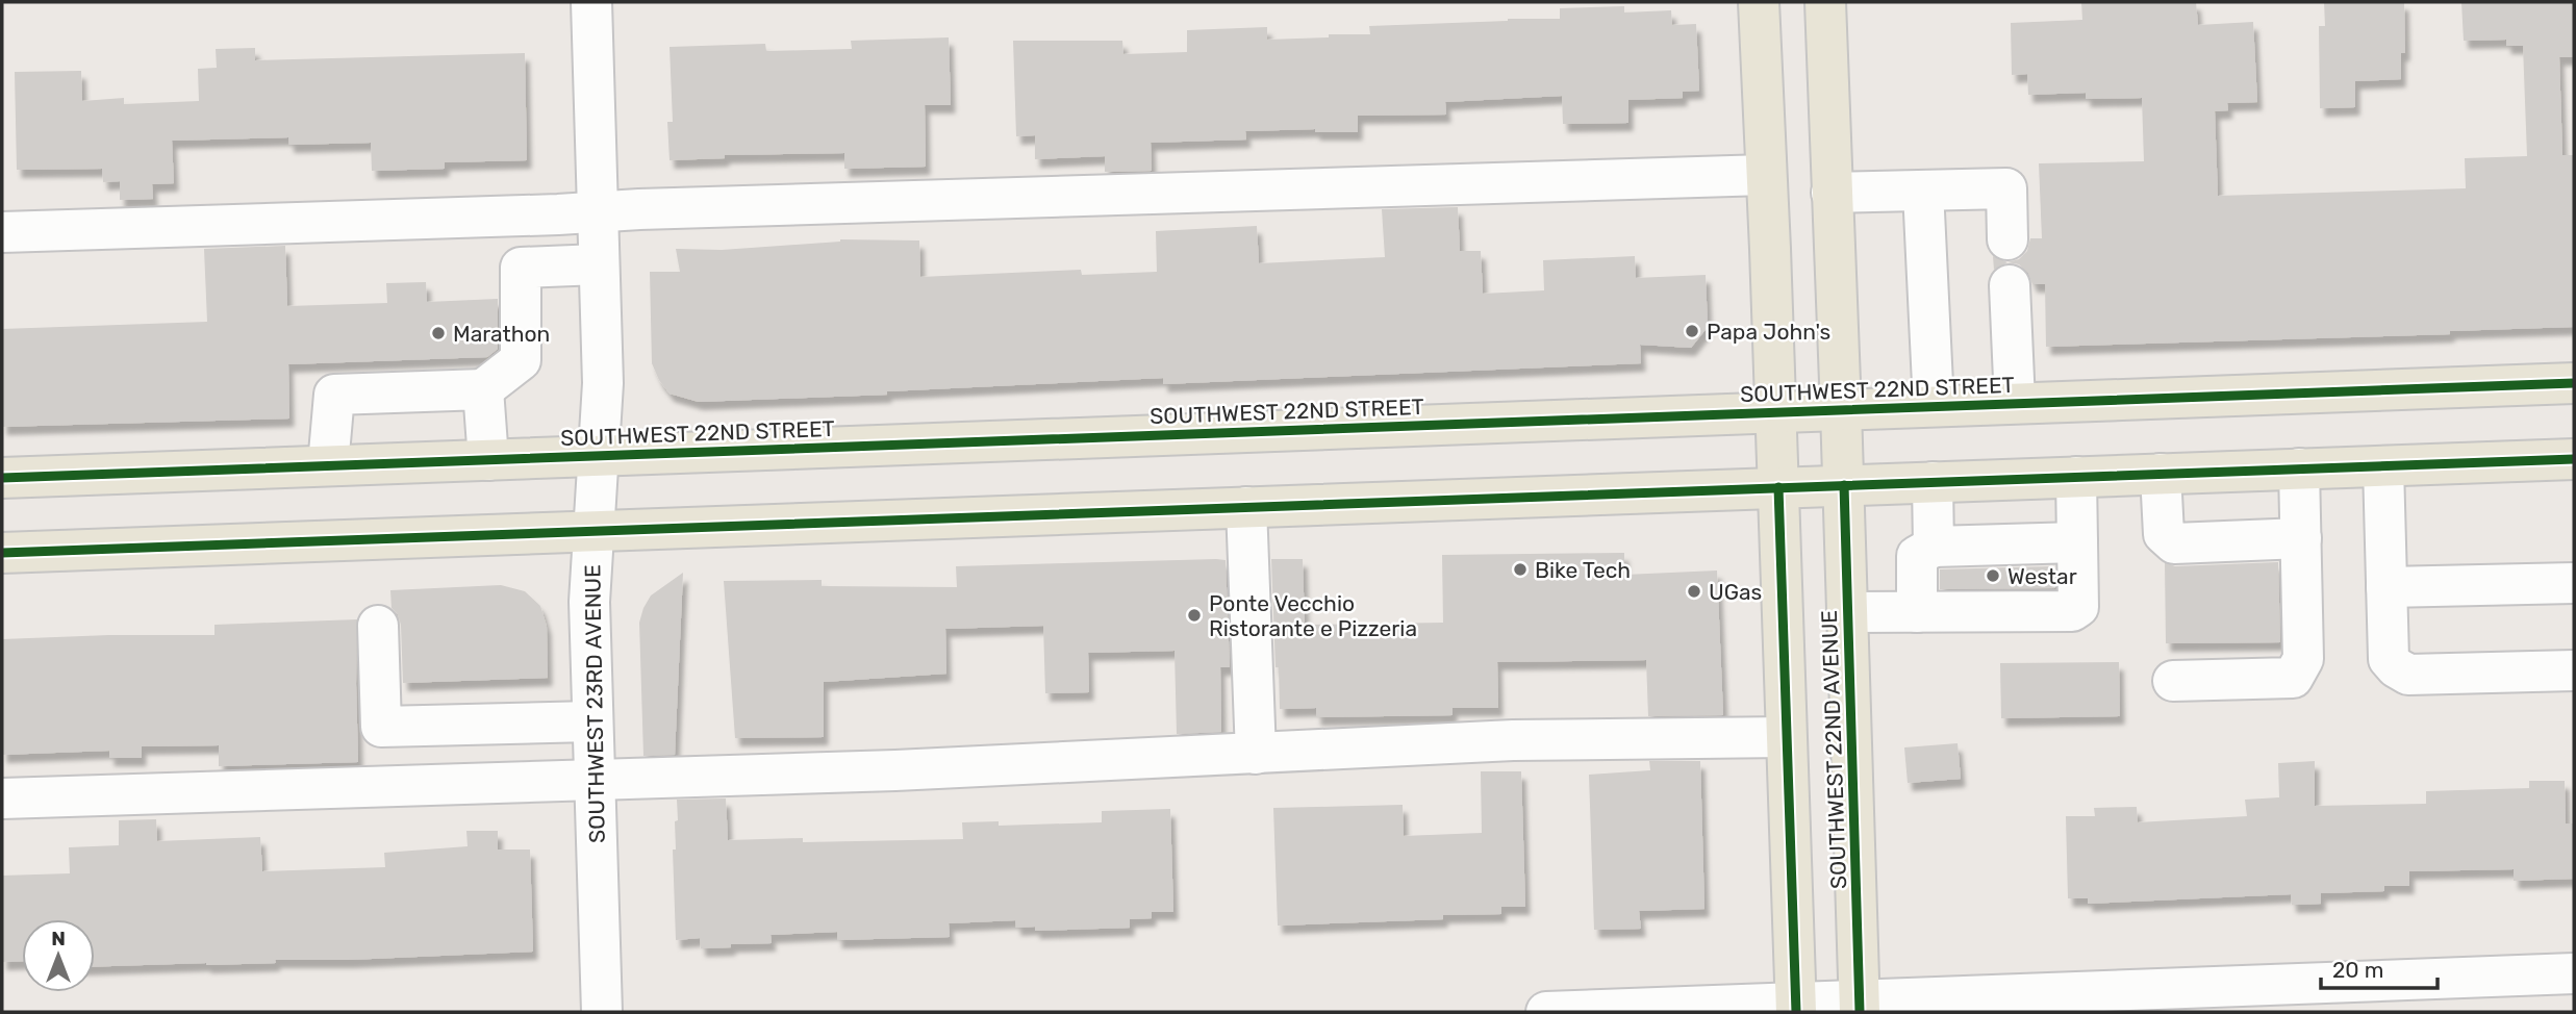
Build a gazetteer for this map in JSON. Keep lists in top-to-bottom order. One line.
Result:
{"streets":{"main road":["SOUTHWEST 22ND STREET","SOUTHWEST 22ND AVENUE"],"street":["SOUTHWEST 23RD AVENUE"]},"crossings":[["SOUTHWEST 22ND STREET","SOUTHWEST 23RD AVENUE"],["SOUTHWEST 22ND STREET","SOUTHWEST 22ND AVENUE"]],"places":["Papa John's","Marathon","Bike Tech","Westar","UGas","Ponte Vecchio Ristorante e Pizzeria"],"scale_bar":"20 m","north":"top"}
